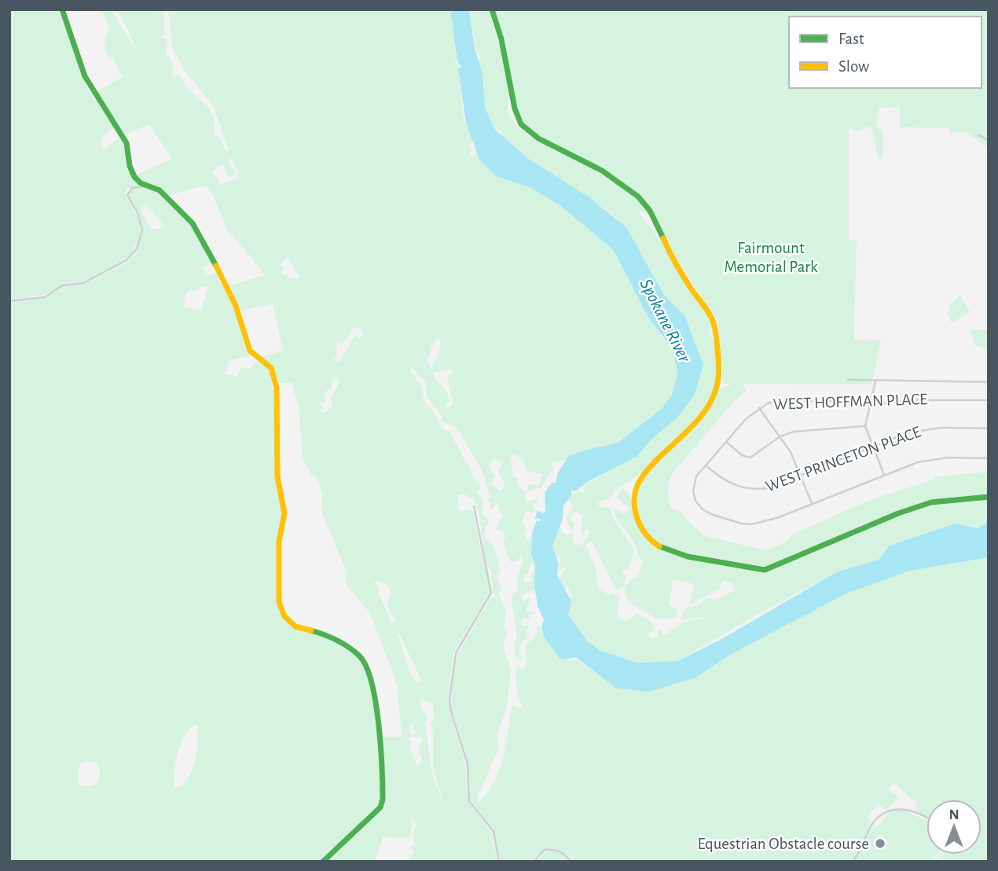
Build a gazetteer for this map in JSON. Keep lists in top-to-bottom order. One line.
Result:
{"streets":{"street":["WEST HOFFMAN PLACE","WEST PRINCETON PLACE"]},"crossings":[["WEST HOFFMAN PLACE","WEST PRINCETON PLACE"]],"water":["Spokane River"],"parks":["Fairmount Memorial Park"],"places":["Equestrian Obstacle course"],"legend":["Fast","Slow"],"north":"top"}
